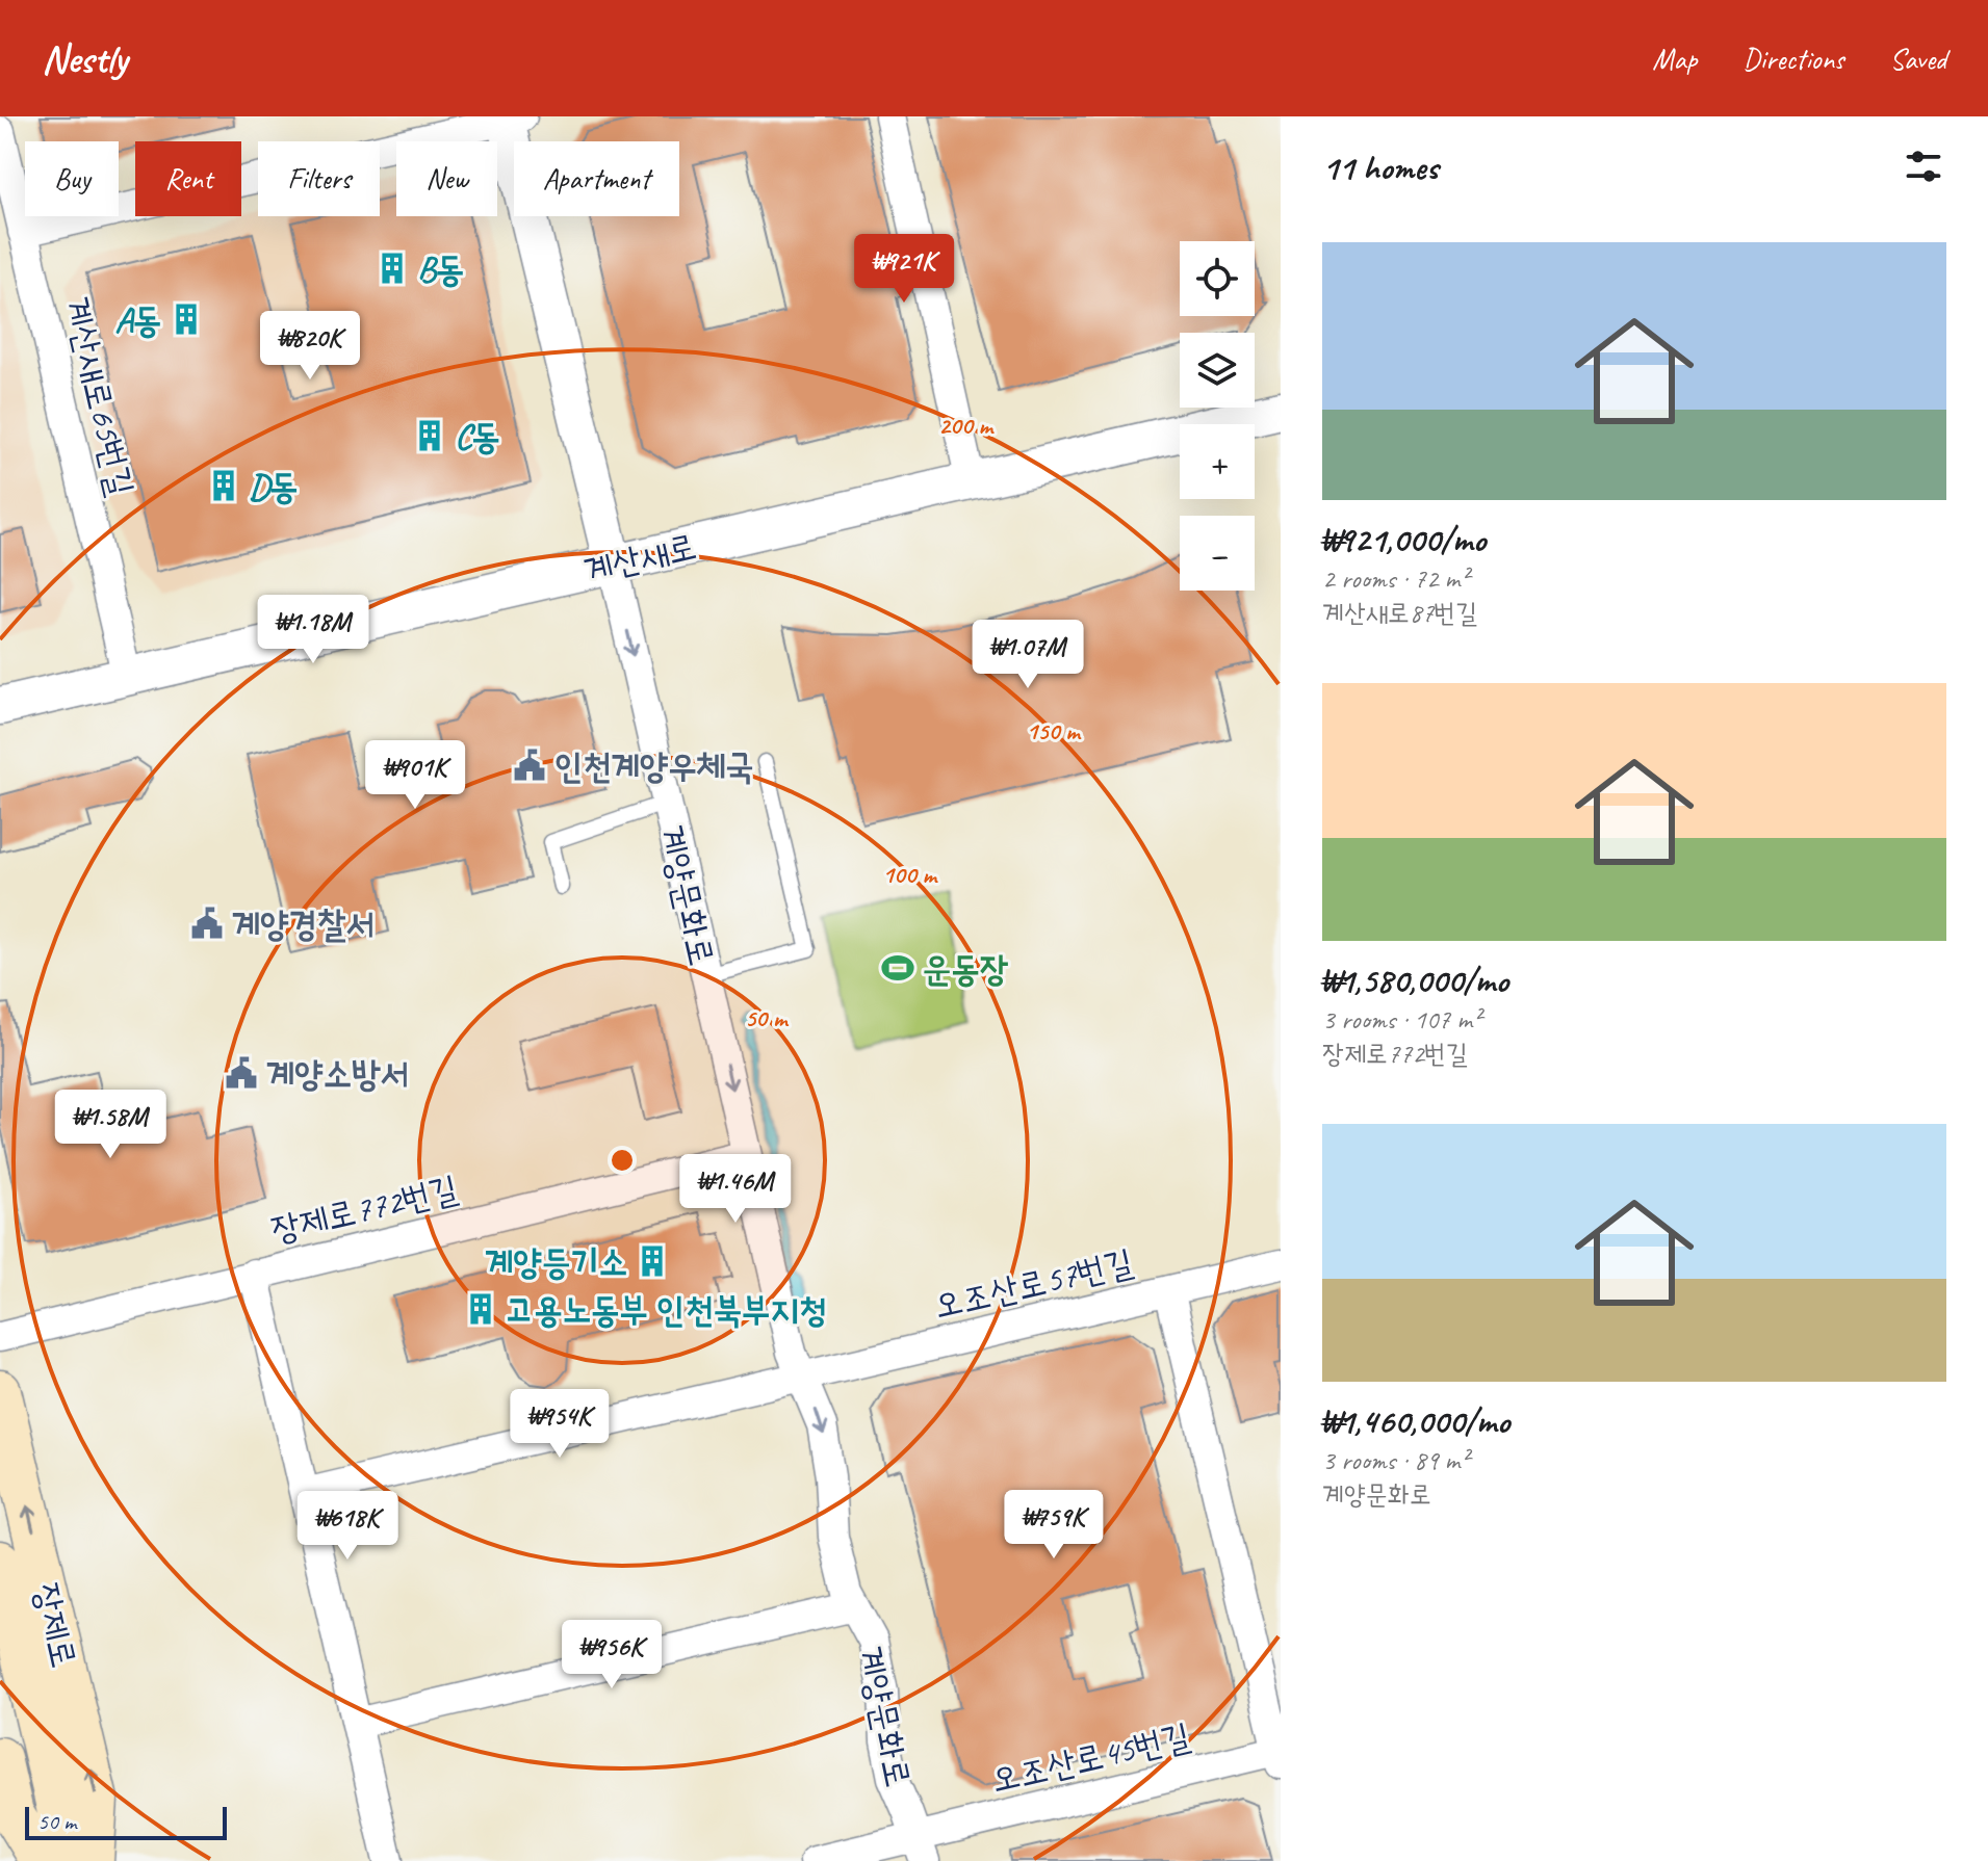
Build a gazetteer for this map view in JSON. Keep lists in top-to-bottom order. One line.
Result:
{"streets":{"main road":["장제로"],"street":["계산새로65번길","계산새로","계양문화로","장제로772번길","오조산로57번길","오조산로45번길"]},"crossings":[["계산새로65번길","계산새로"],["계산새로","계양문화로"],["계양문화로","장제로772번길"],["계양문화로","오조산로57번길"],["계양문화로","오조산로45번길"]],"one_way":["계양문화로"],"places":{"building":["B동","A동","C동","D동","계양등기소","고용노동부 인천북부지청"],"public building":["인천계양우체국","계양경찰서","계양소방서"],"sports":["운동장"]},"scale_bar":"50 m","page":{"header":"Nestly","nav":["Map","Directions","Saved"],"heading":"11 homes","chip":["Buy","Rent","Filters","New","Apartment"],"list":[{"name":"₩921,000/mo","note":"2 rooms · 72 m² · 계산새로87번길"},{"name":"₩1,580,000/mo","note":"3 rooms · 107 m² · 장제로772번길"},{"name":"₩1,460,000/mo","note":"3 rooms · 89 m² · 계양문화로"}],"price":["₩921K","₩820K","₩1.18M","₩1.07M","₩901K","₩1.58M","₩1.46M","₩954K","₩759K","₩618K","₩956K"],"map_buttons":["+","−"],"scale":"50 m"},"rings":["200 m","150 m","100 m","50 m"]}
